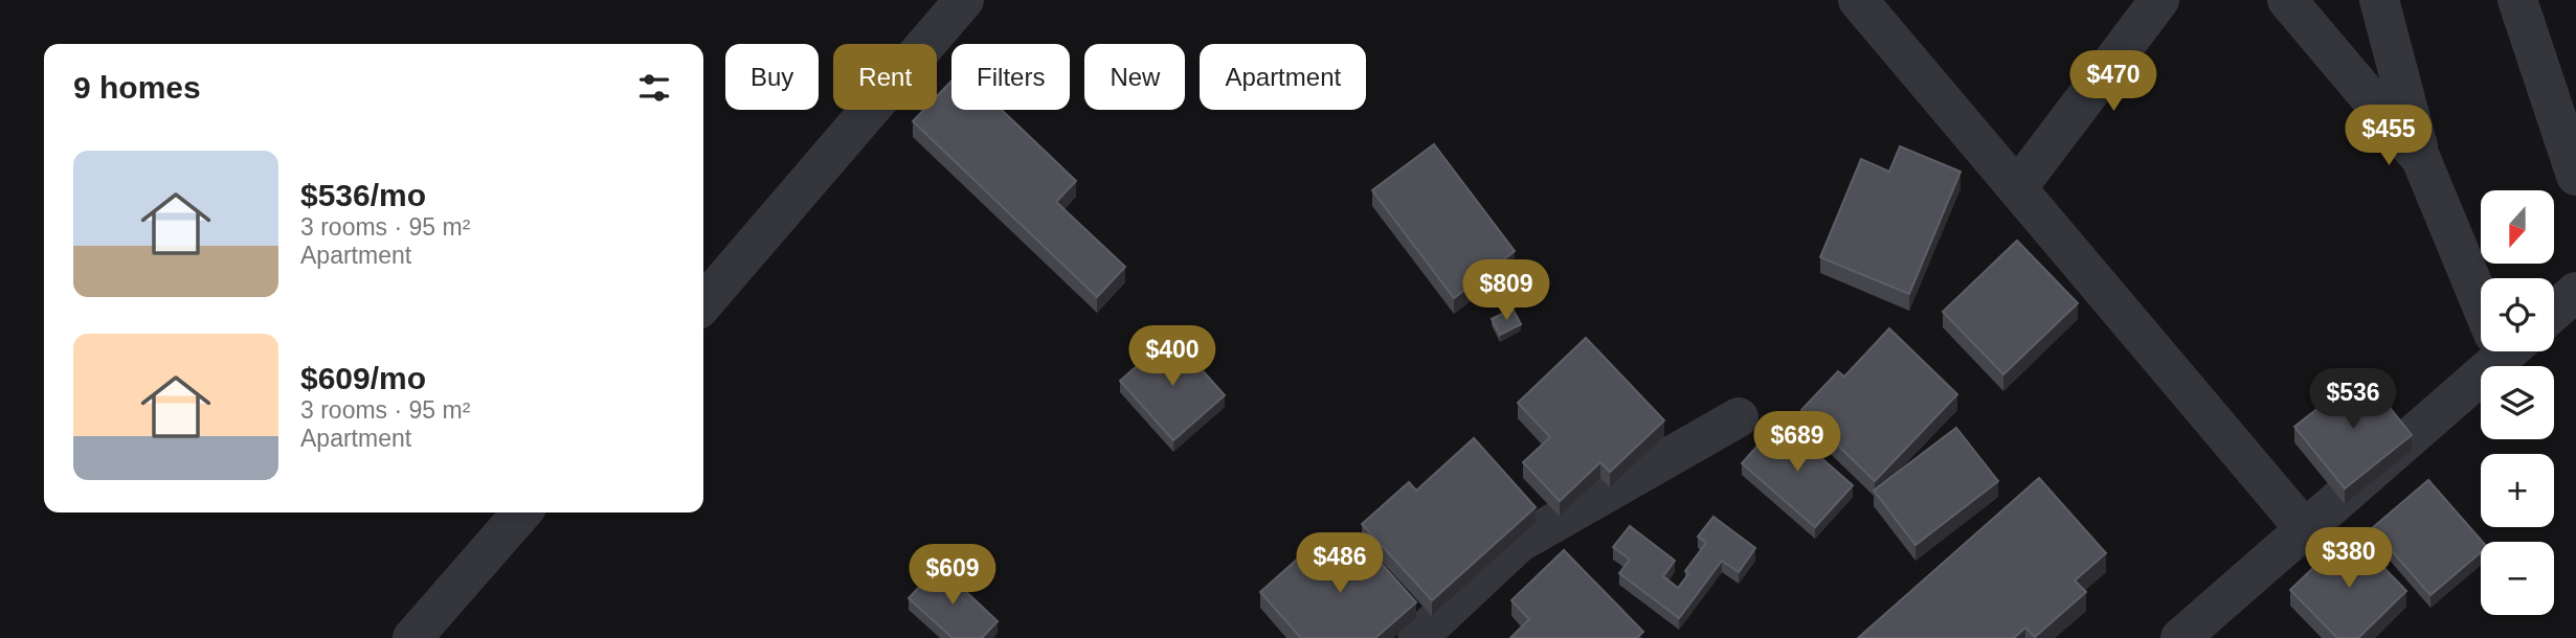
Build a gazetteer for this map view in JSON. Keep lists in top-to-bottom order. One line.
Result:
{"north":"bottom","page":{"chip":["Buy","Rent","Filters","New","Apartment"],"heading":"9 homes","price":["$470","$455","$809","$400","$536","$689","$380","$486","$609"],"list":[{"name":"$536/mo","note":"3 rooms · 95 m² · Apartment"},{"name":"$609/mo","note":"3 rooms · 95 m² · Apartment"}],"map_buttons":["+","−"]}}
